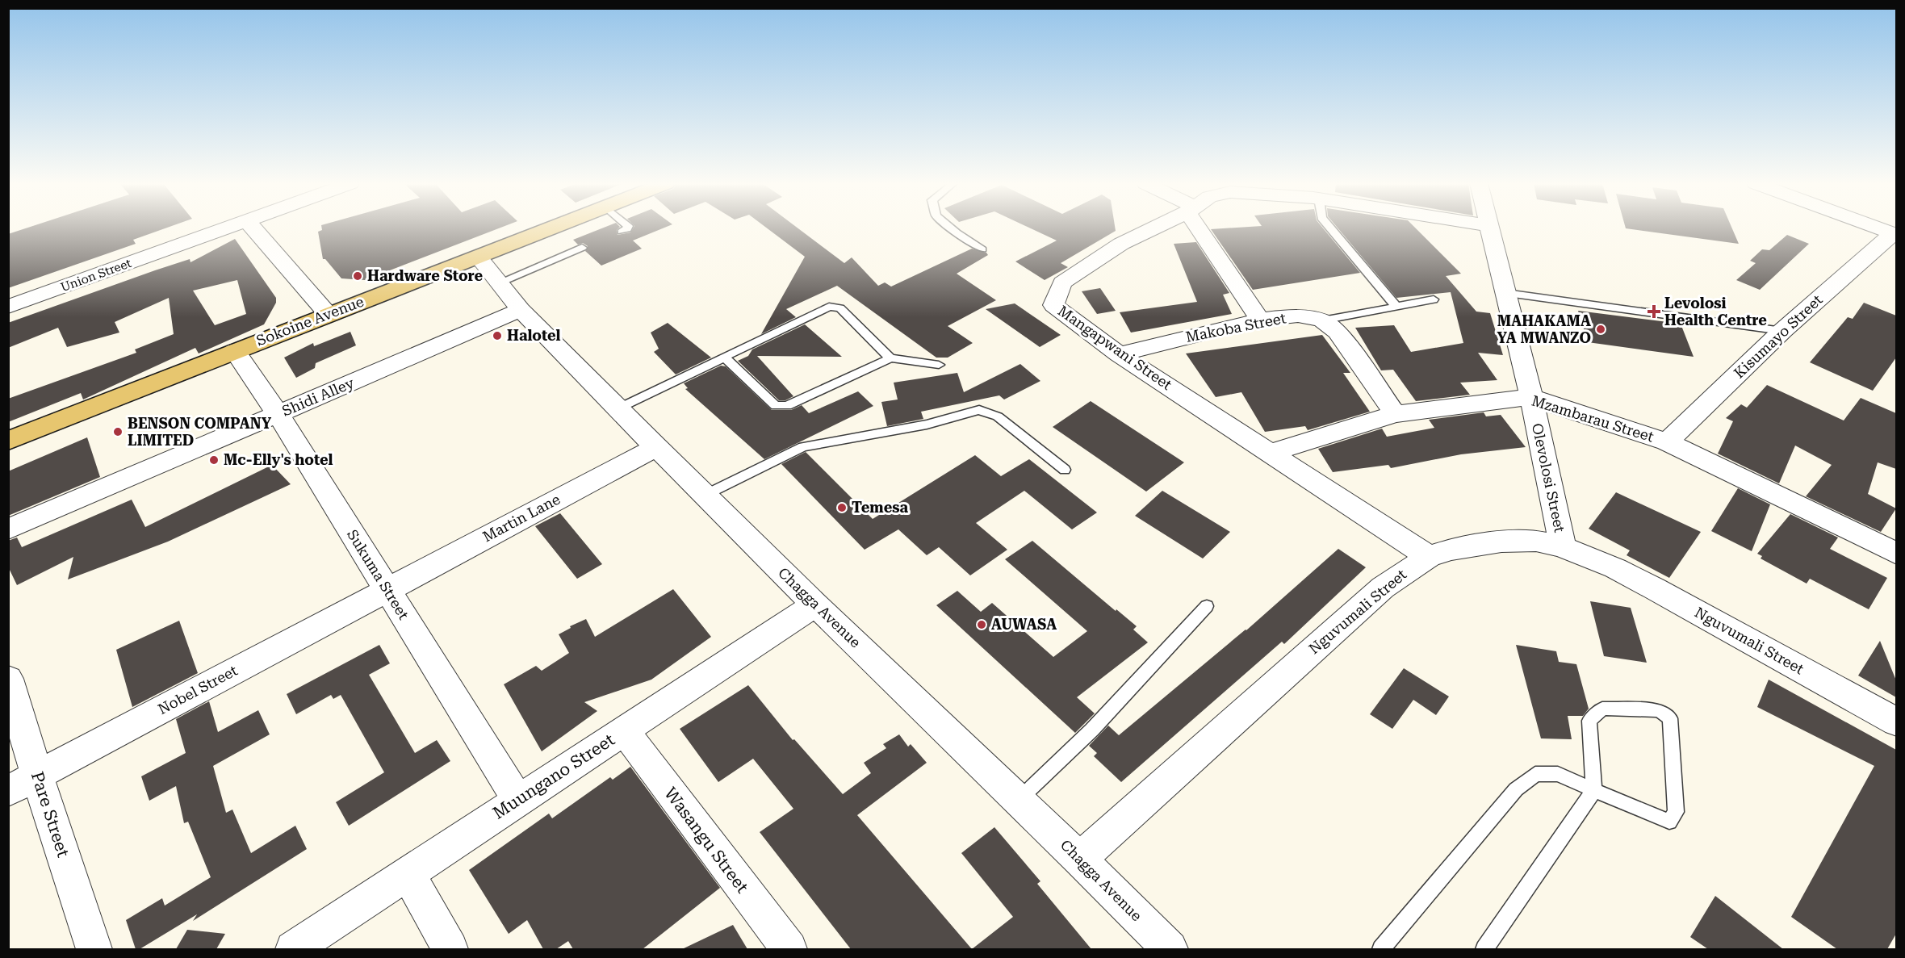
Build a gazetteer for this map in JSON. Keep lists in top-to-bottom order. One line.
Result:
{"streets":{"main road":["Sokoine Avenue"],"street":["Union Street","Makoba Street","Kisumayo Street","Mangapwani Street","Shidi Alley","Mzambarau Street","Olevolosi Street","Martin Lane","Sukuma Street","Chagga Avenue","Nguvumali Street","Nobel Street","Muungano Street","Pare Street","Wasangu Street"]},"crossings":[["Sokoine Avenue","Sukuma Street"],["Sokoine Avenue","Chagga Avenue"],["Makoba Street","Mangapwani Street"],["Makoba Street","Mzambarau Street"],["Kisumayo Street","Mzambarau Street"],["Mangapwani Street","Mzambarau Street"],["Mangapwani Street","Nguvumali Street"],["Shidi Alley","Sukuma Street"],["Shidi Alley","Chagga Avenue"],["Mzambarau Street","Olevolosi Street"],["Olevolosi Street","Nguvumali Street"],["Martin Lane","Sukuma Street"],["Martin Lane","Chagga Avenue"],["Martin Lane","Nobel Street"],["Sukuma Street","Nobel Street"],["Sukuma Street","Muungano Street"],["Chagga Avenue","Nguvumali Street"],["Chagga Avenue","Muungano Street"],["Nobel Street","Pare Street"],["Muungano Street","Wasangu Street"]],"places":{"other":["Hardware Store","MAHAKAMA YA MWANZO","Halotel","BENSON COMPANY LIMITED","Mc-Elly's hotel","Temesa","AUWASA"],"health":["Levolosi Health Centre"]}}
